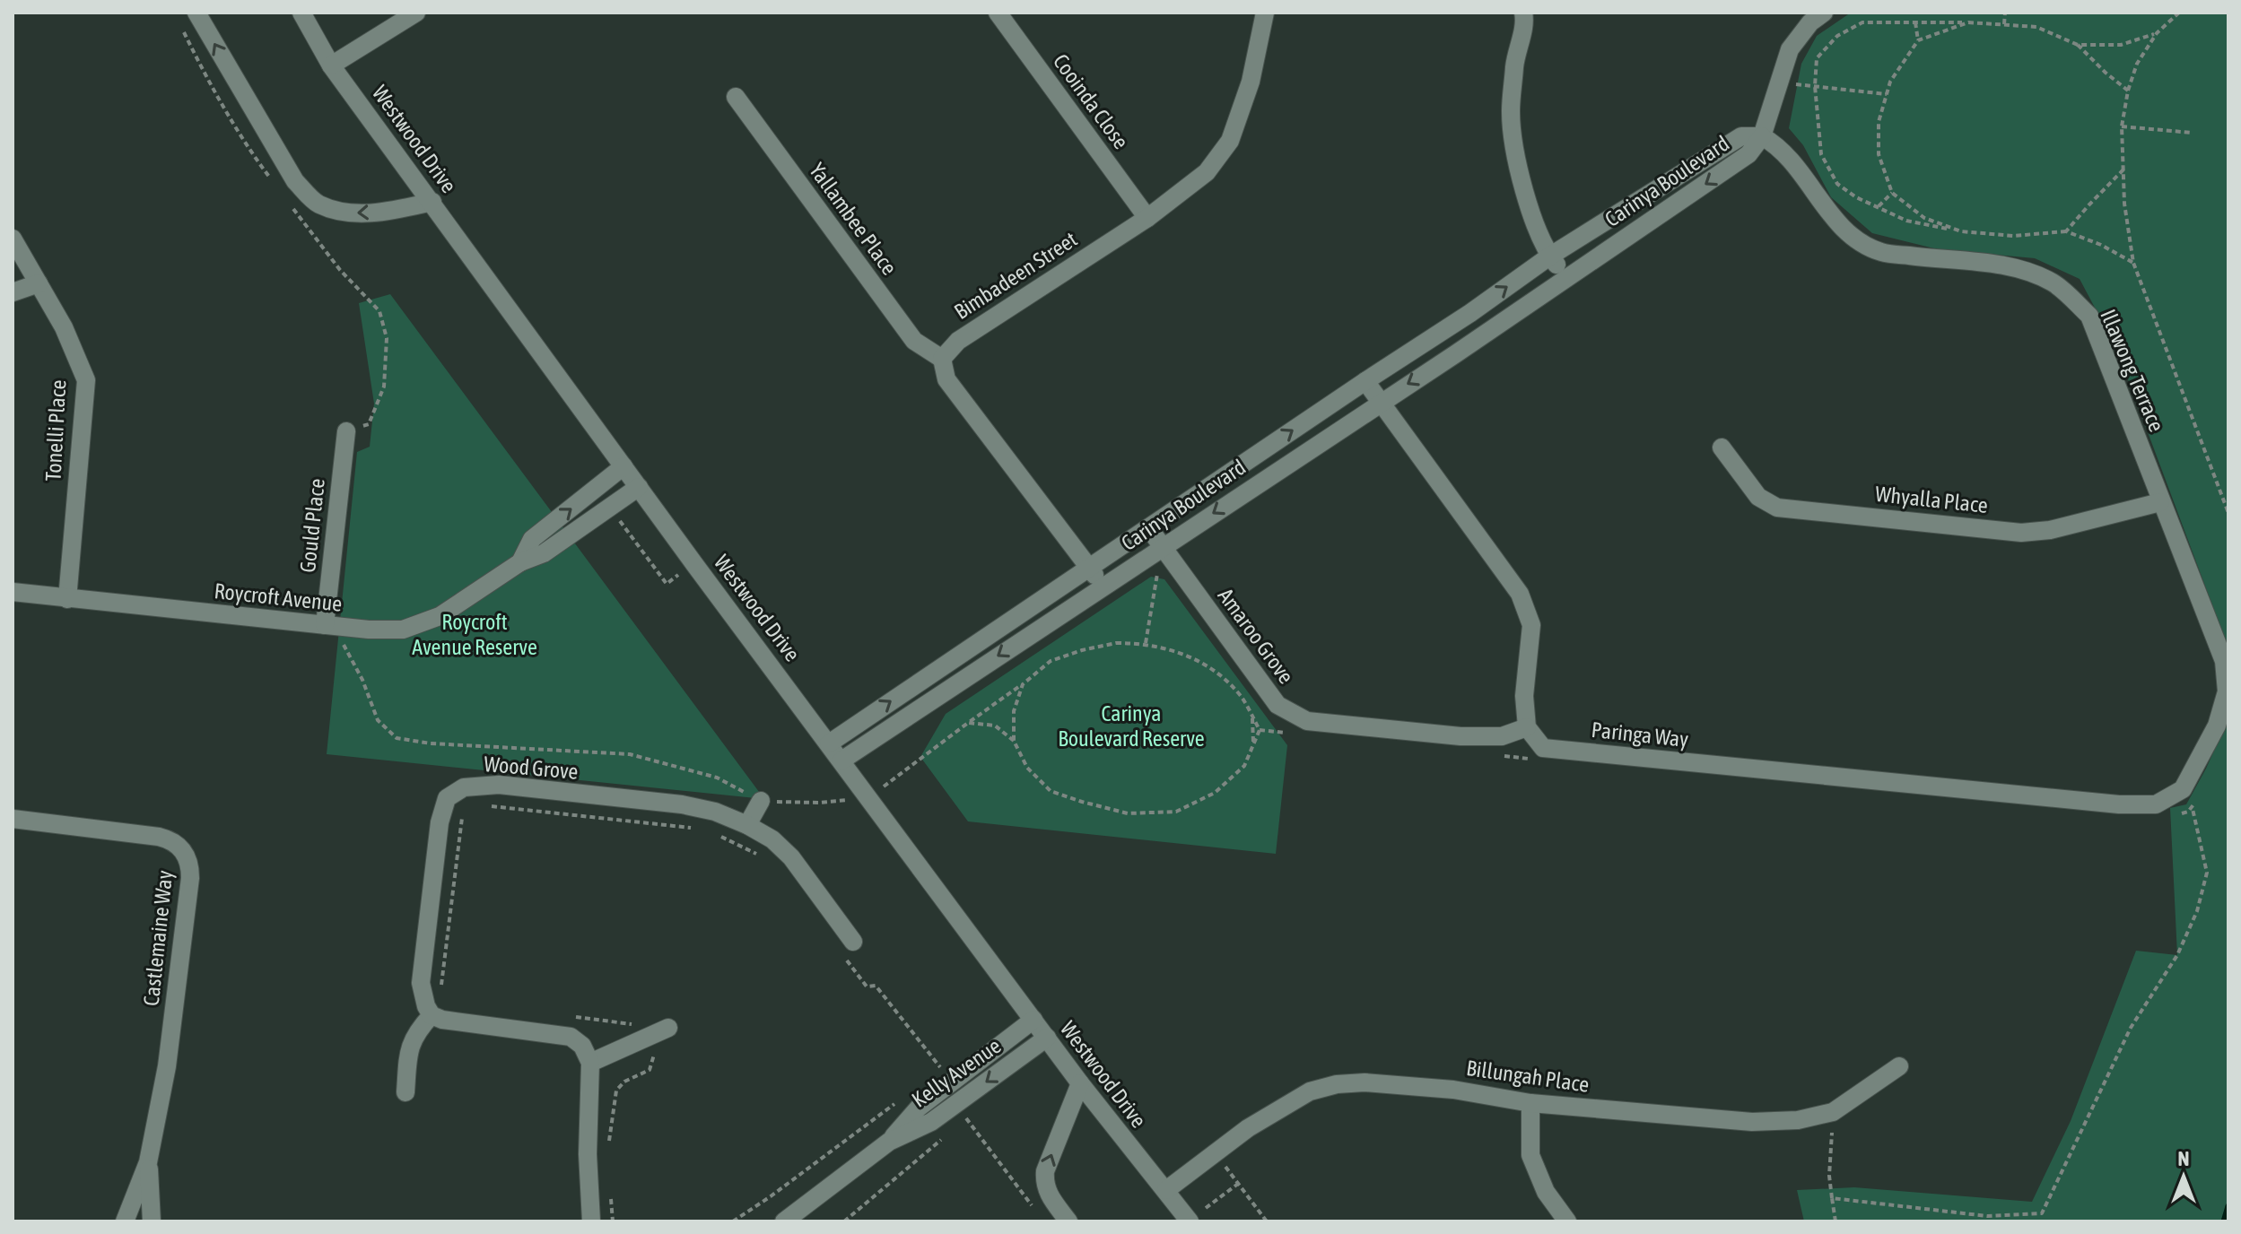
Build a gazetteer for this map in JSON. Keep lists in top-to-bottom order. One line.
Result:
{"streets":{"street":["Cooinda Close","Westwood Drive","Carinya Boulevard","Yallambee Place","Bimbadeen Street","Illawong Terrace","Tonelli Place","Whyalla Place","Gould Place","Roycroft Avenue","Amaroo Grove","Paringa Way","Wood Grove","Castlemaine Way","Kelly Avenue","Billungah Place"]},"crossings":[["Cooinda Close","Bimbadeen Street"],["Westwood Drive","Carinya Boulevard"],["Westwood Drive","Roycroft Avenue"],["Westwood Drive","Kelly Avenue"],["Westwood Drive","Billungah Place"],["Carinya Boulevard","Illawong Terrace"],["Carinya Boulevard","Amaroo Grove"],["Yallambee Place","Bimbadeen Street"],["Illawong Terrace","Whyalla Place"],["Illawong Terrace","Paringa Way"],["Tonelli Place","Roycroft Avenue"],["Gould Place","Roycroft Avenue"],["Amaroo Grove","Paringa Way"]],"parks":["Roycroft Avenue Reserve","Carinya Boulevard Reserve"],"north":"top"}
